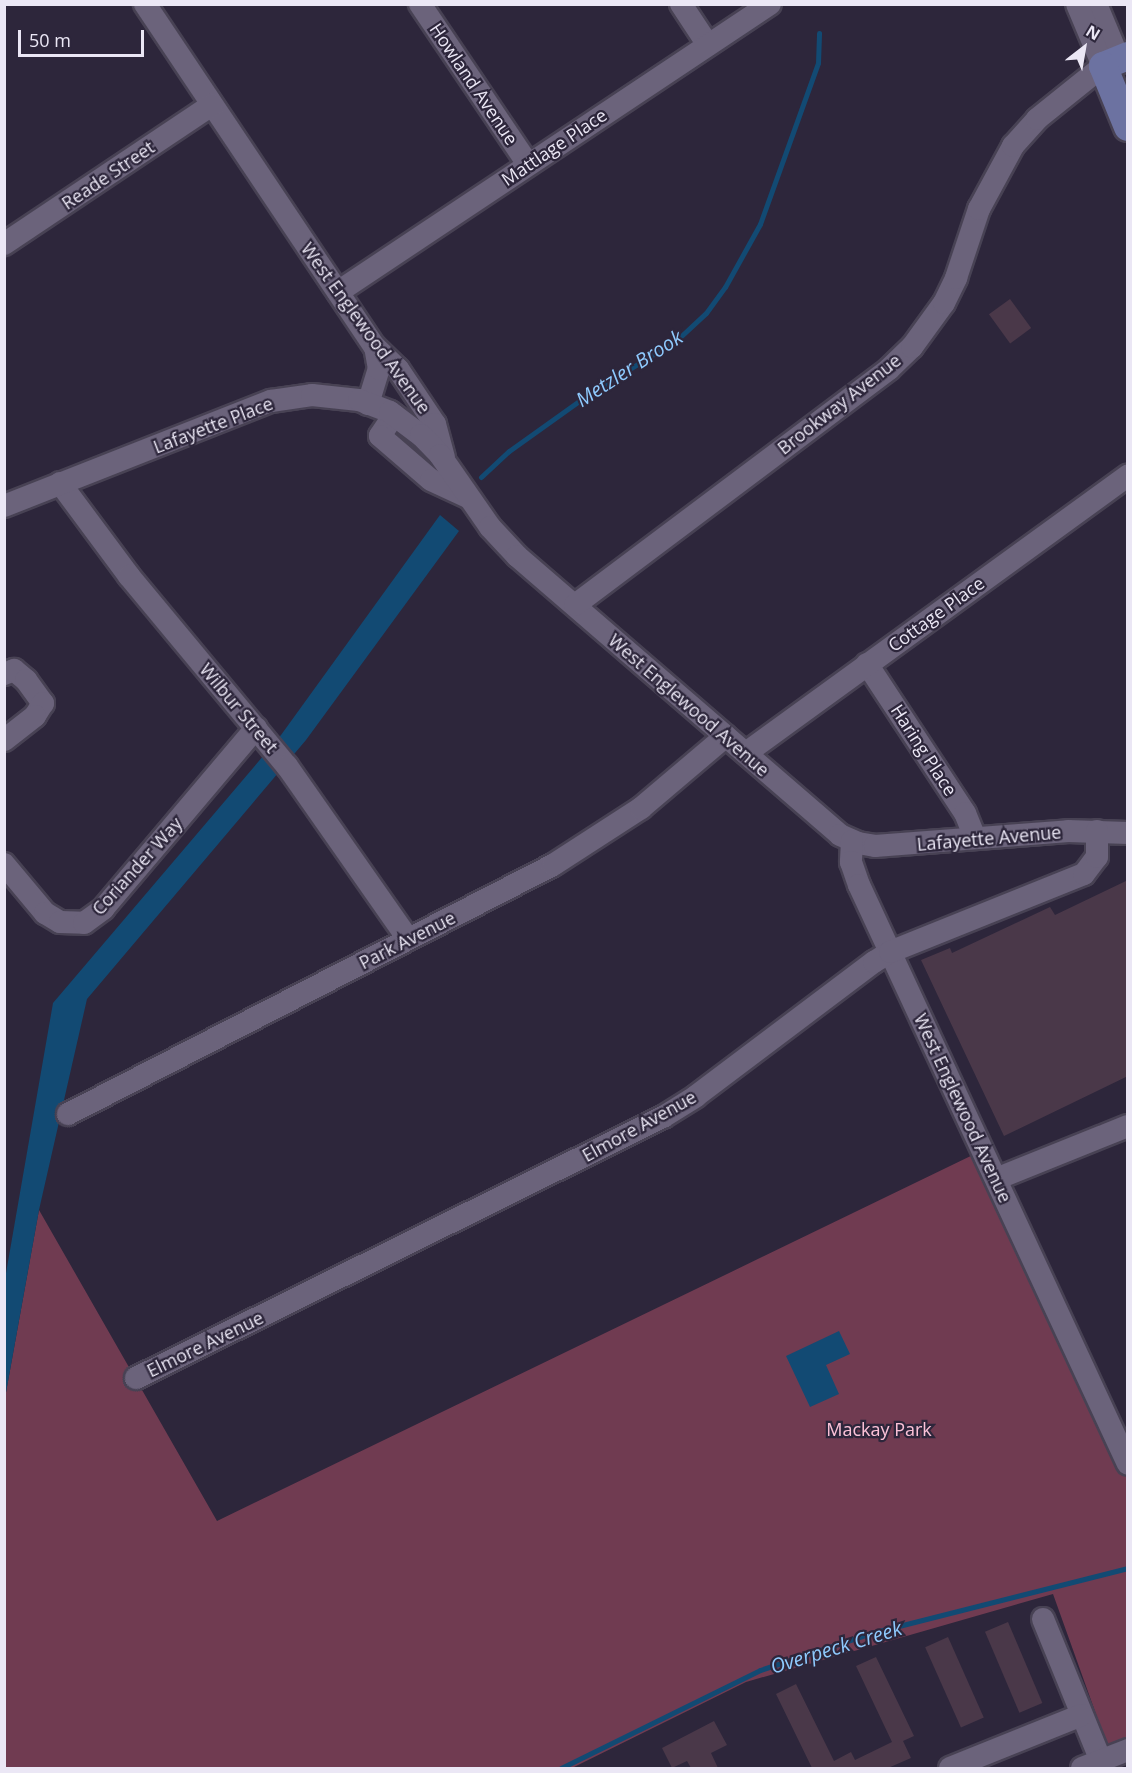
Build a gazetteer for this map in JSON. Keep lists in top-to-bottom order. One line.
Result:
{"streets":{"street":["Howland Avenue","Mattlage Place","Reade Street","West Englewood Avenue","Brookway Avenue","Lafayette Place","Cottage Place","Wilbur Street","Haring Place","Lafayette Avenue","Coriander Way","Park Avenue","Elmore Avenue"]},"crossings":[["Howland Avenue","Mattlage Place"],["Mattlage Place","West Englewood Avenue"],["Reade Street","West Englewood Avenue"],["West Englewood Avenue","Brookway Avenue"],["West Englewood Avenue","Lafayette Place"],["West Englewood Avenue","Cottage Place"],["West Englewood Avenue","Lafayette Avenue"],["West Englewood Avenue","Park Avenue"],["West Englewood Avenue","Elmore Avenue"],["Lafayette Place","Wilbur Street"],["Cottage Place","Haring Place"],["Wilbur Street","Coriander Way"],["Wilbur Street","Park Avenue"],["Haring Place","Lafayette Avenue"],["Lafayette Avenue","Elmore Avenue"]],"water":["Metzler Brook","Overpeck Creek"],"parks":["Mackay Park"],"scale_bar":"50 m","north":"top right"}
